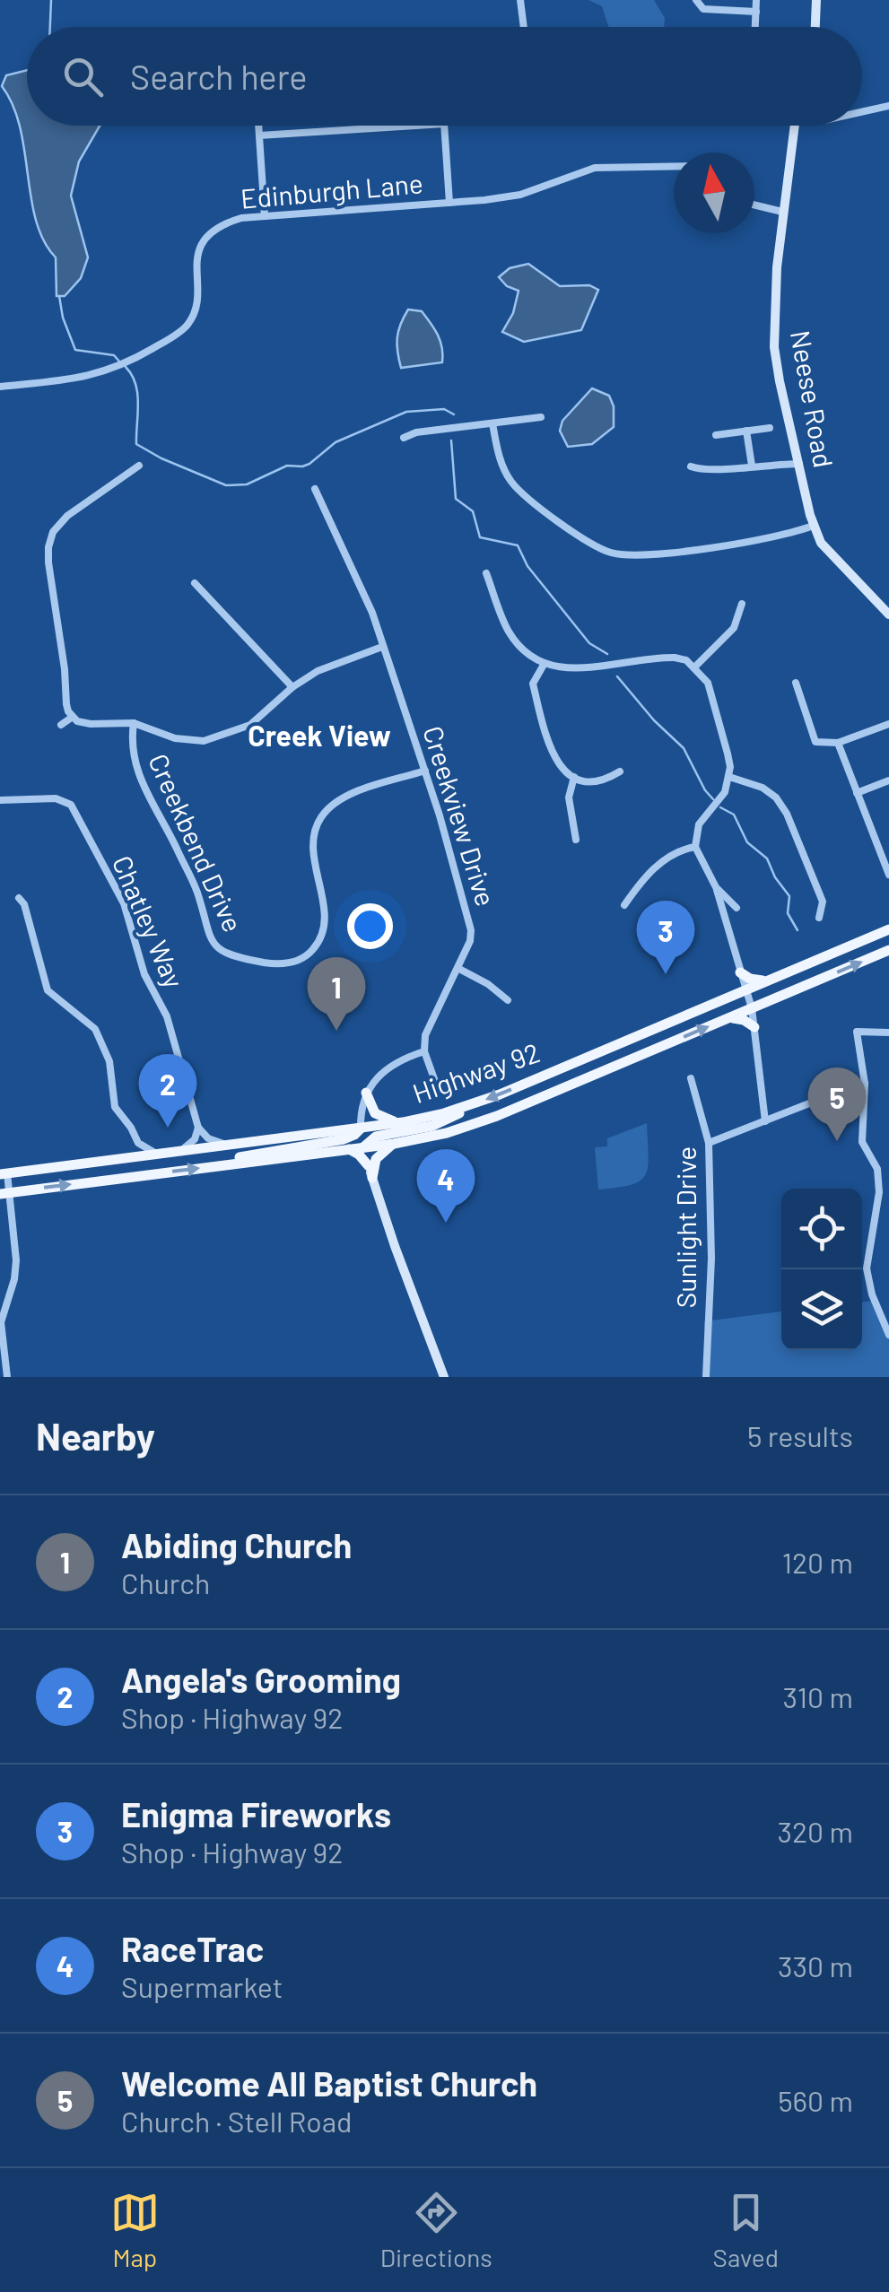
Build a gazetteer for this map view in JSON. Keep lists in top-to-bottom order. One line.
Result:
{"streets":{"main road":["Highway 92"],"street":["Edinburgh Lane","Neese Road","Creekview Drive","Creekbend Drive","Chatley Way","Sunlight Drive"]},"crossings":[["Creekview Drive","Creekbend Drive"]],"districts":["Creek View"],"north":"top","page":{"search":"Search here","pins":["3","1","2","5","4"],"heading":["Nearby","5 results"],"list":[{"mark":"1","name":"Abiding Church","note":"Church","value":"120 m"},{"mark":"2","name":"Angela's Grooming","note":"Shop · Highway 92","value":"310 m"},{"mark":"3","name":"Enigma Fireworks","note":"Shop · Highway 92","value":"320 m"},{"mark":"4","name":"RaceTrac","note":"Supermarket","value":"330 m"},{"mark":"5","name":"Welcome All Baptist Church","note":"Church · Stell Road","value":"560 m"}],"nav":["Map","Directions","Saved"]}}
